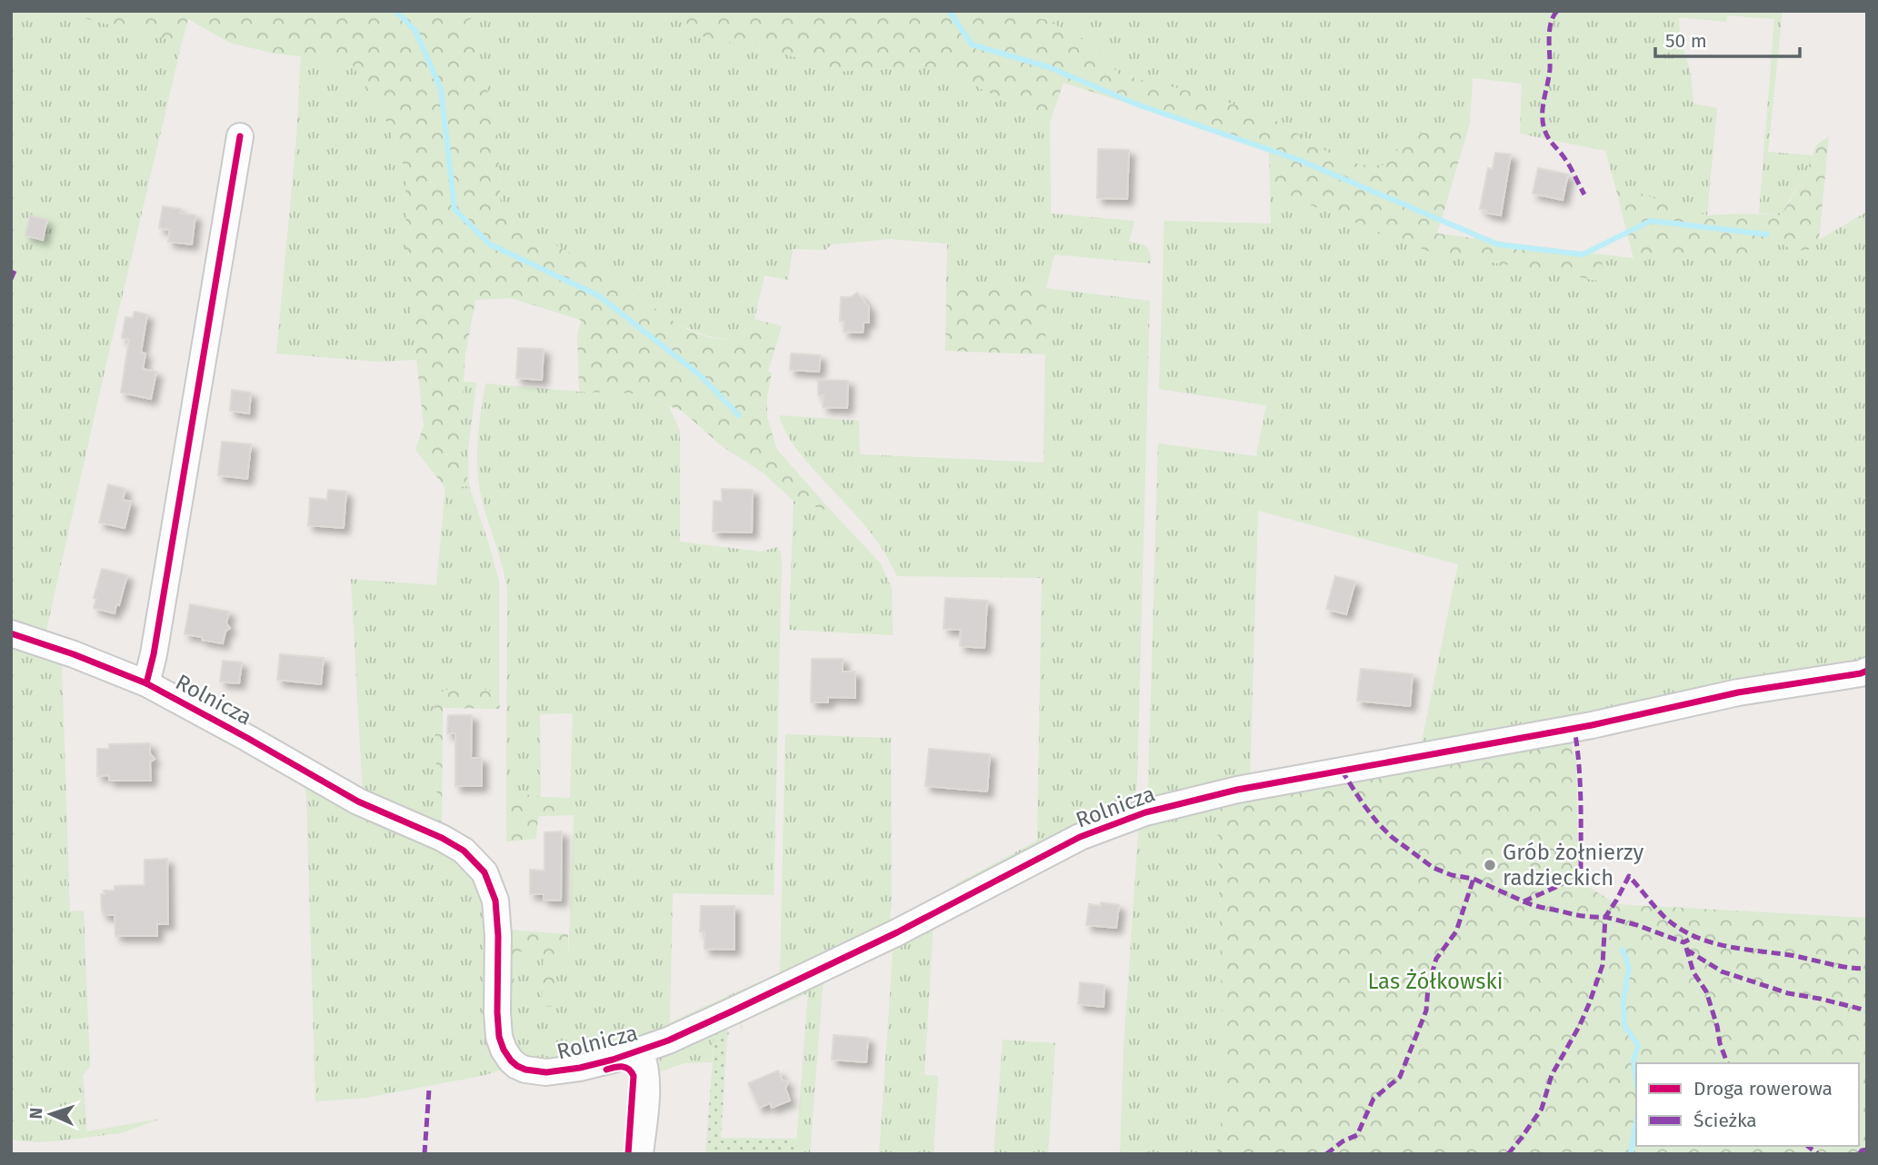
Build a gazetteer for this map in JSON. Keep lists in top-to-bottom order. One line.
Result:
{"streets":{"street":["Rolnicza"]},"parks":["Las Żółkowski"],"places":["Grób żołnierzy radzieckich"],"legend":["Droga rowerowa","Ścieżka"],"scale_bar":"50 m","north":"left"}
